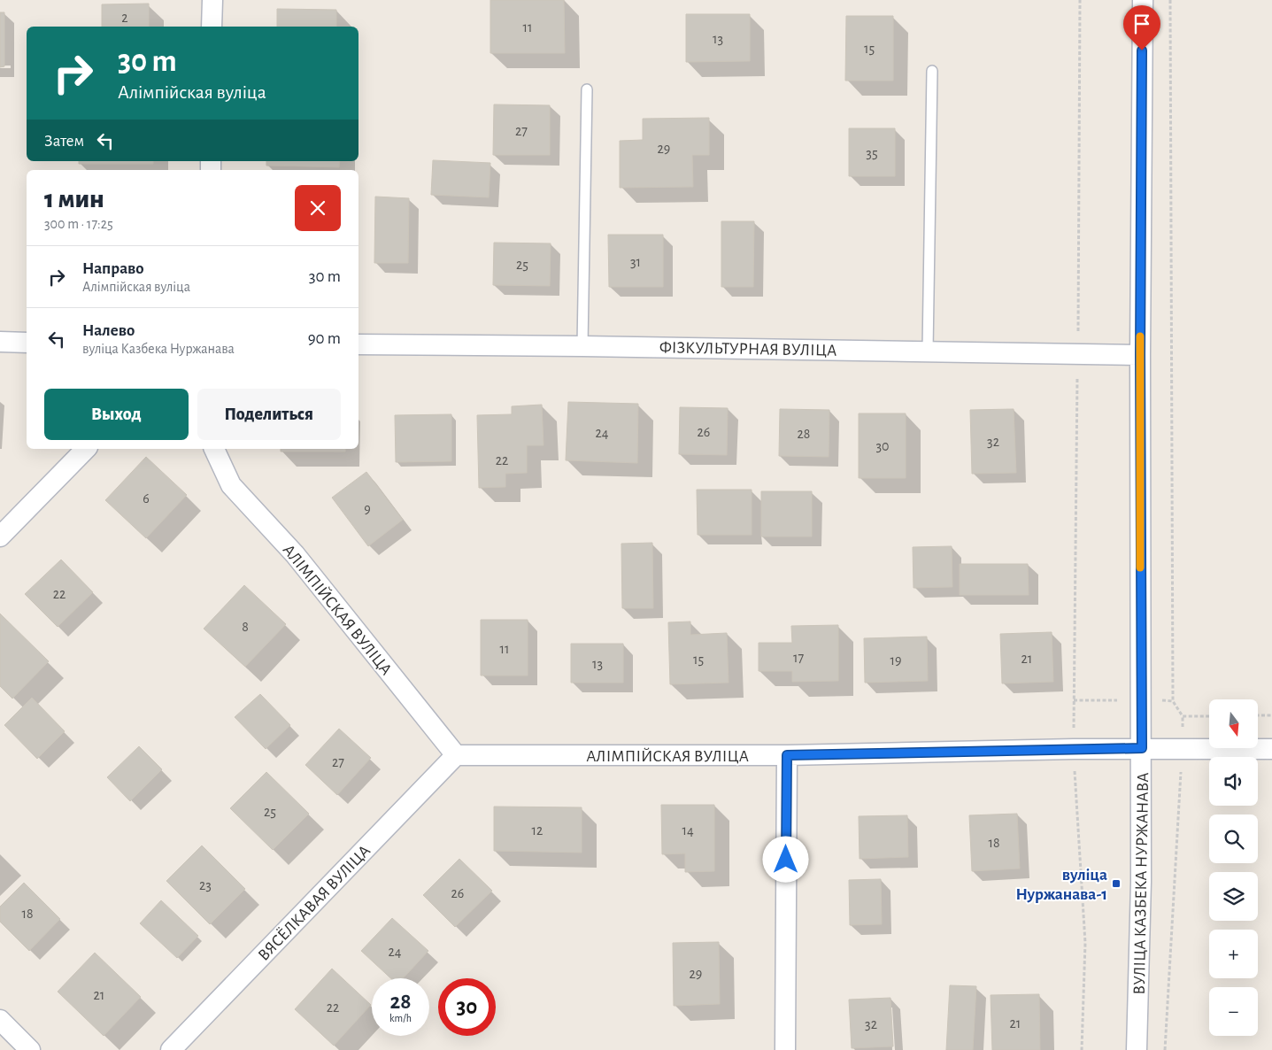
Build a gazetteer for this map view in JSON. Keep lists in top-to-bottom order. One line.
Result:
{"streets":{"street":["ФІЗКУЛЬТУРНАЯ ВУЛІЦА","АЛІМПІЙСКАЯ ВУЛІЦА","ВУЛІЦА КАЗБЕКА НУРЖАНАВА","ВЯСЁЛКАВАЯ ВУЛІЦА"]},"crossings":[["ФІЗКУЛЬТУРНАЯ ВУЛІЦА","ВУЛІЦА КАЗБЕКА НУРЖАНАВА"],["АЛІМПІЙСКАЯ ВУЛІЦА","ВУЛІЦА КАЗБЕКА НУРЖАНАВА"],["АЛІМПІЙСКАЯ ВУЛІЦА","ВЯСЁЛКАВАЯ ВУЛІЦА"]],"places":{"transit":["вуліца Нуржанава-1"]},"house_numbers":["2","11","13","15","27","29","35","31","25","26","24","28","32","30","22","6","9","22","8","11","17","21","15","19","13","27","25","12","14","18","23","26","18","24","29","21","22","21","32"],"north":"bottom","page":{"turn":["30 m","Алімпійская вуліца"],"then":"Затем","heading":["1 мин","300 m · 17:25"],"list":[{"name":"Направо","note":"Алімпійская вуліца","value":"30 m"},{"name":"Налево","note":"вуліца Казбека Нуржанава","value":"90 m"}],"buttons":["Выход","Поделиться"],"map_buttons":["+","−"],"speed":"28 km/h","limit":"30"}}
